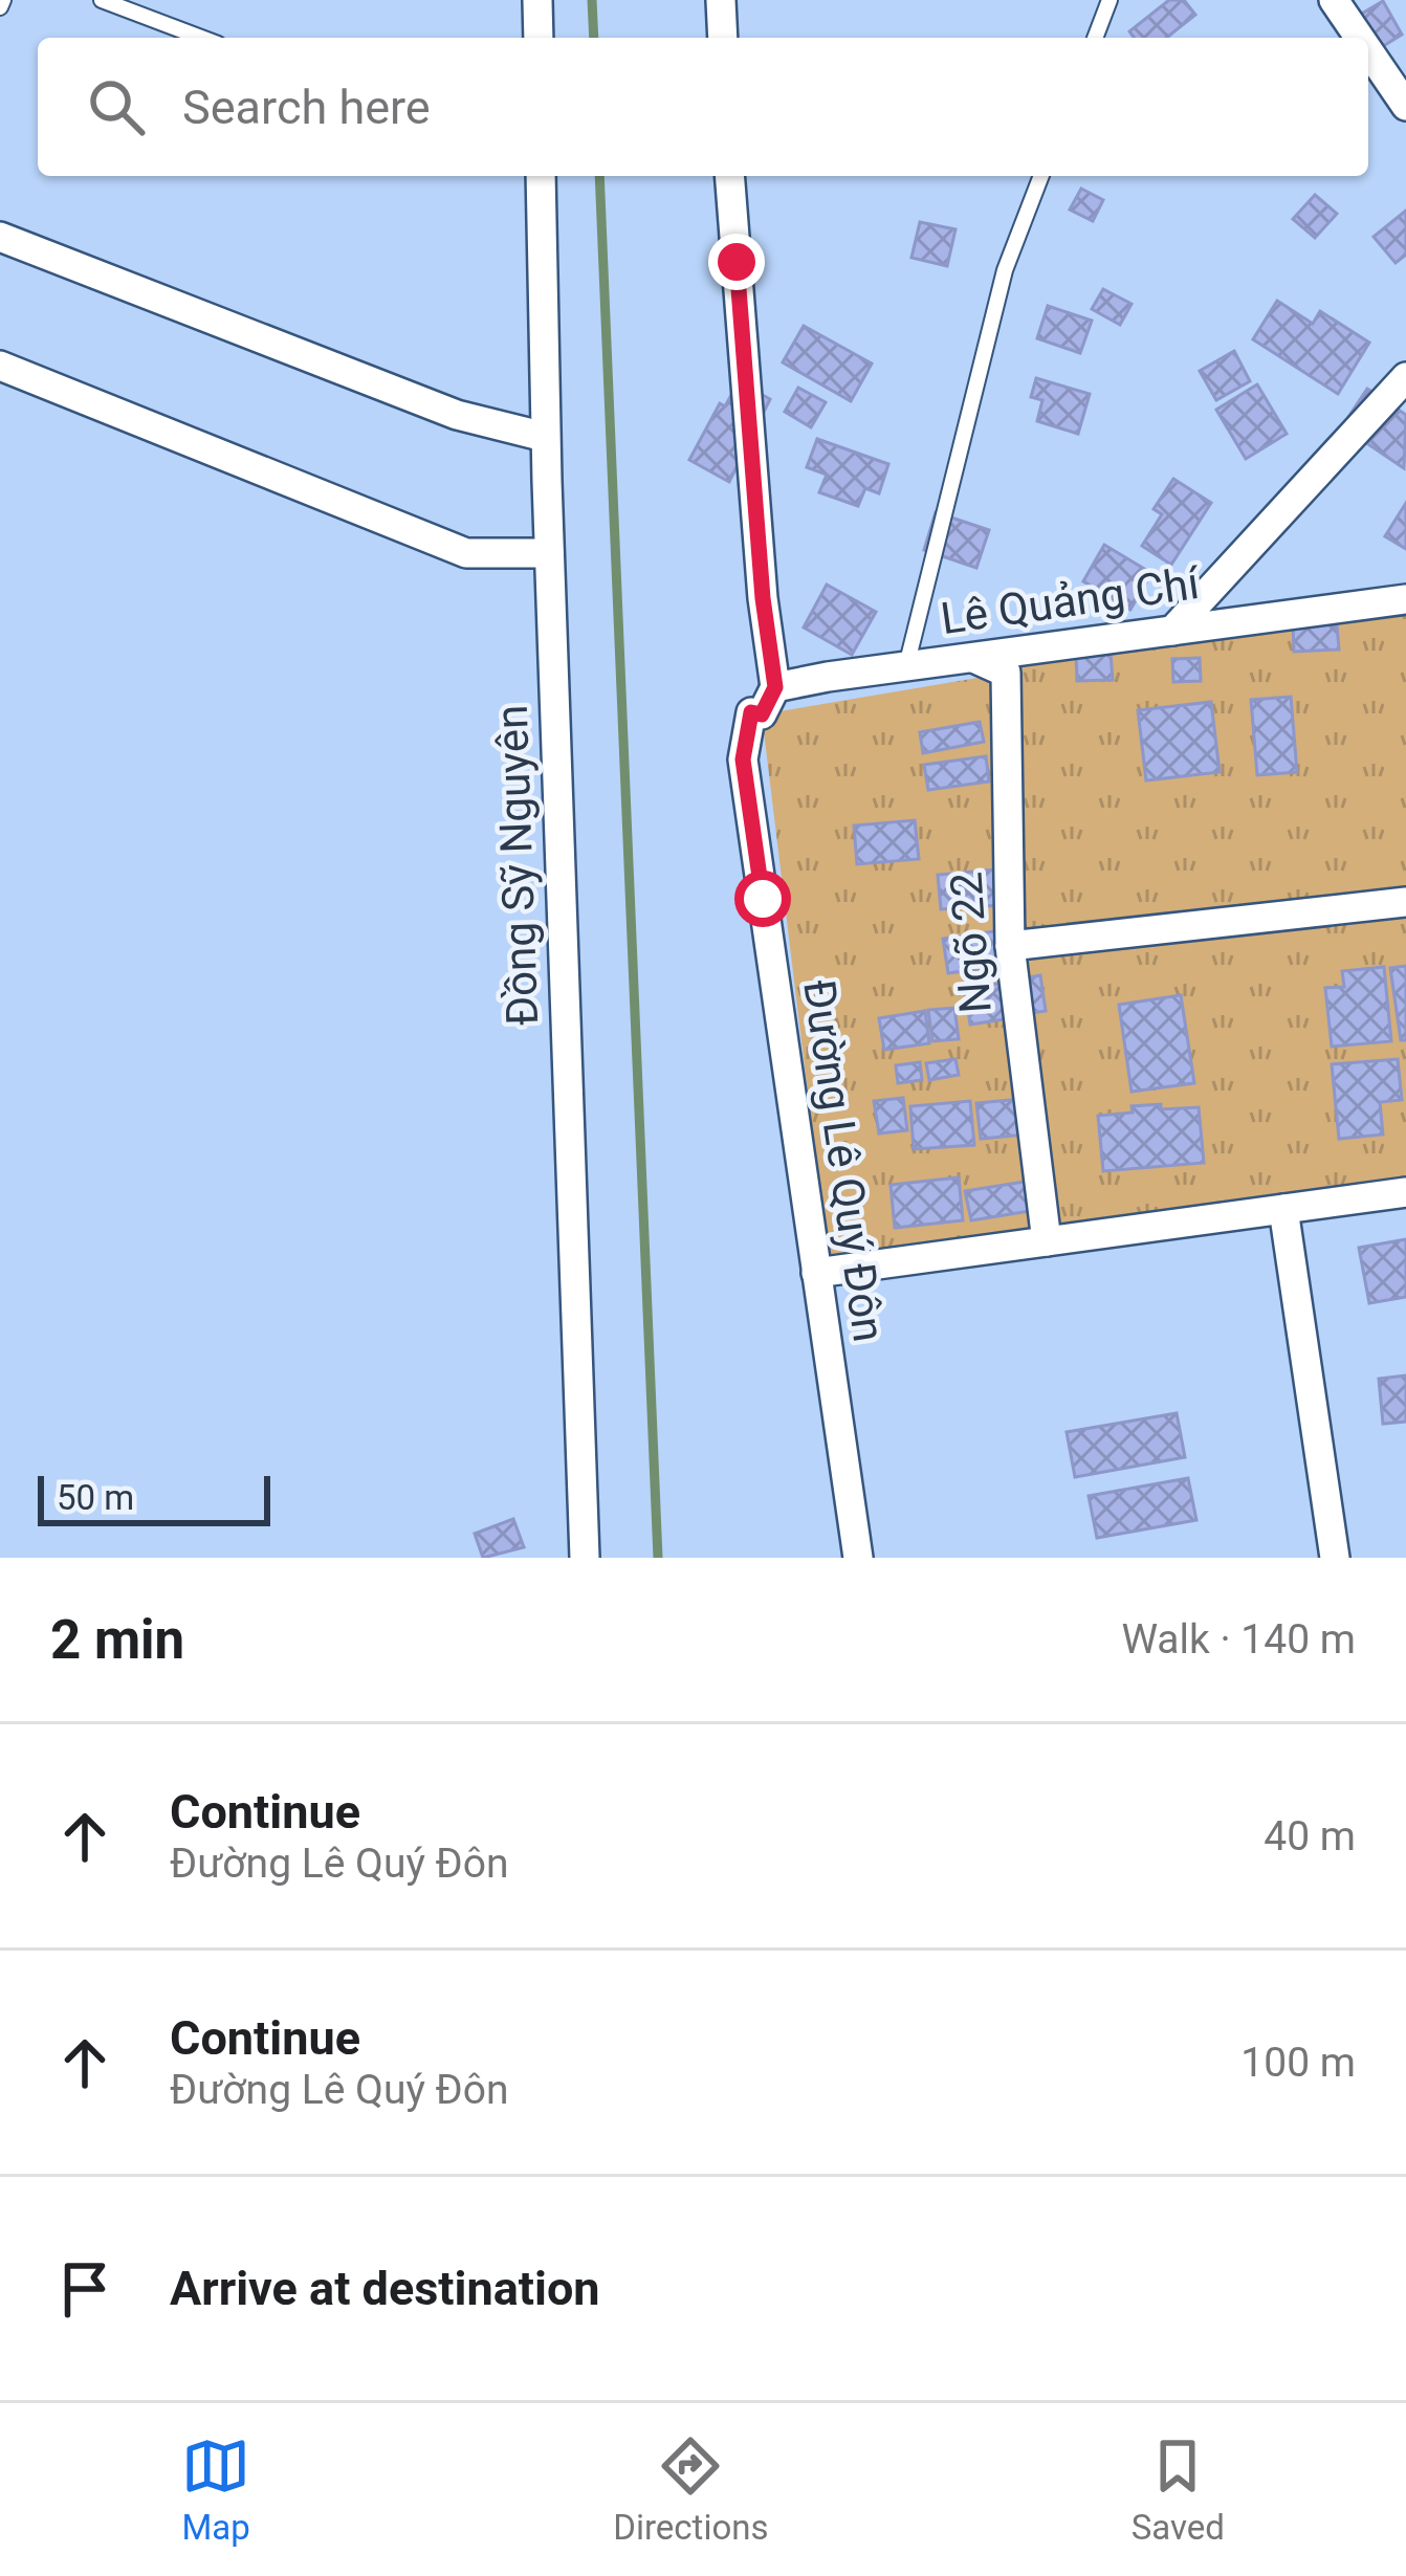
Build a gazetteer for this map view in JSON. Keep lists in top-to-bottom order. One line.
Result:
{"streets":{"street":["Lê Quảng Chí","Đồng Sỹ Nguyên","Ngõ 22","Đường Lê Quý Đôn"]},"crossings":[["Lê Quảng Chí","Ngõ 22"],["Lê Quảng Chí","Đường Lê Quý Đôn"]],"scale_bar":"50 m","page":{"search":"Search here","scale":"50 m","heading":["2 min","Walk · 140 m"],"list":[["Continue","Đường Lê Quý Đôn","40 m"],["Continue","Đường Lê Quý Đôn","100 m"],"Arrive at destination"],"nav":["Map","Directions","Saved"]}}
